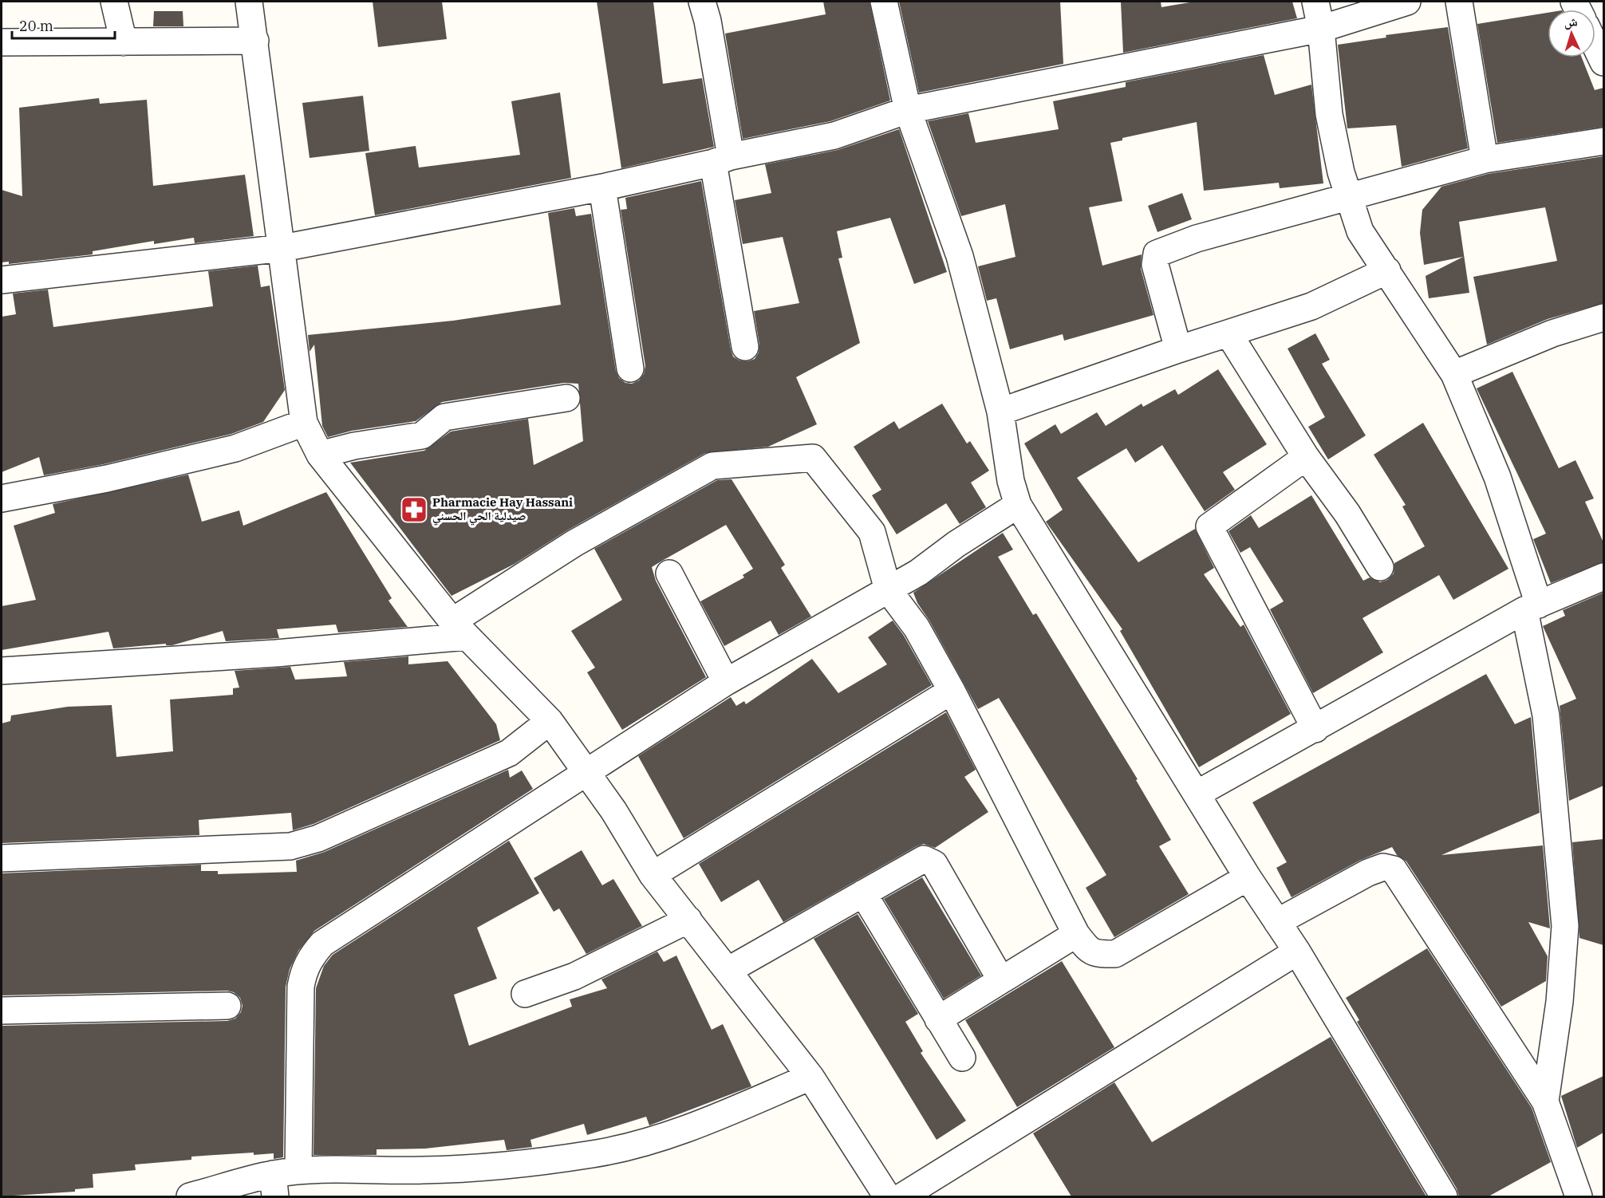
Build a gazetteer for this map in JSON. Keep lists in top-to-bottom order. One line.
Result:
{"places":{"pharmacy":["Pharmacie Hay Hassani صيدلية الحي الحسني"]},"scale_bar":"20 m","north":"top"}
